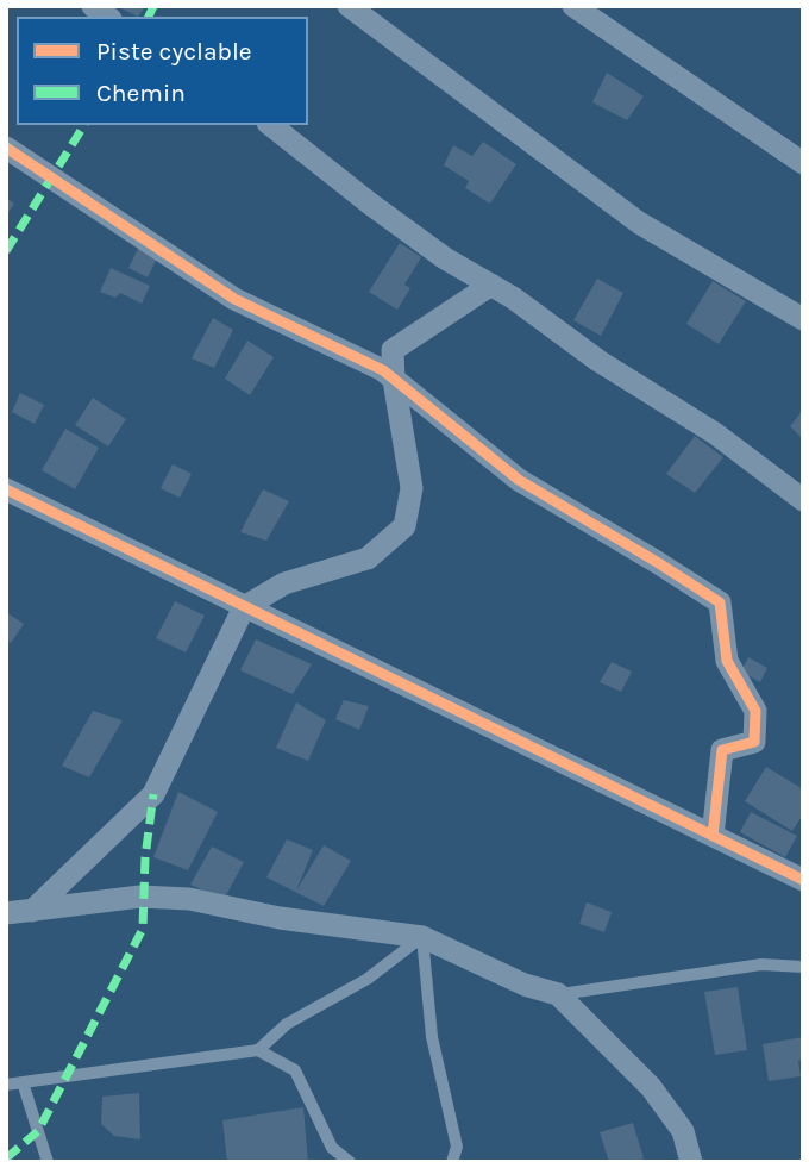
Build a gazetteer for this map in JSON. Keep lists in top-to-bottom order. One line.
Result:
{"legend":["Piste cyclable","Chemin"]}
